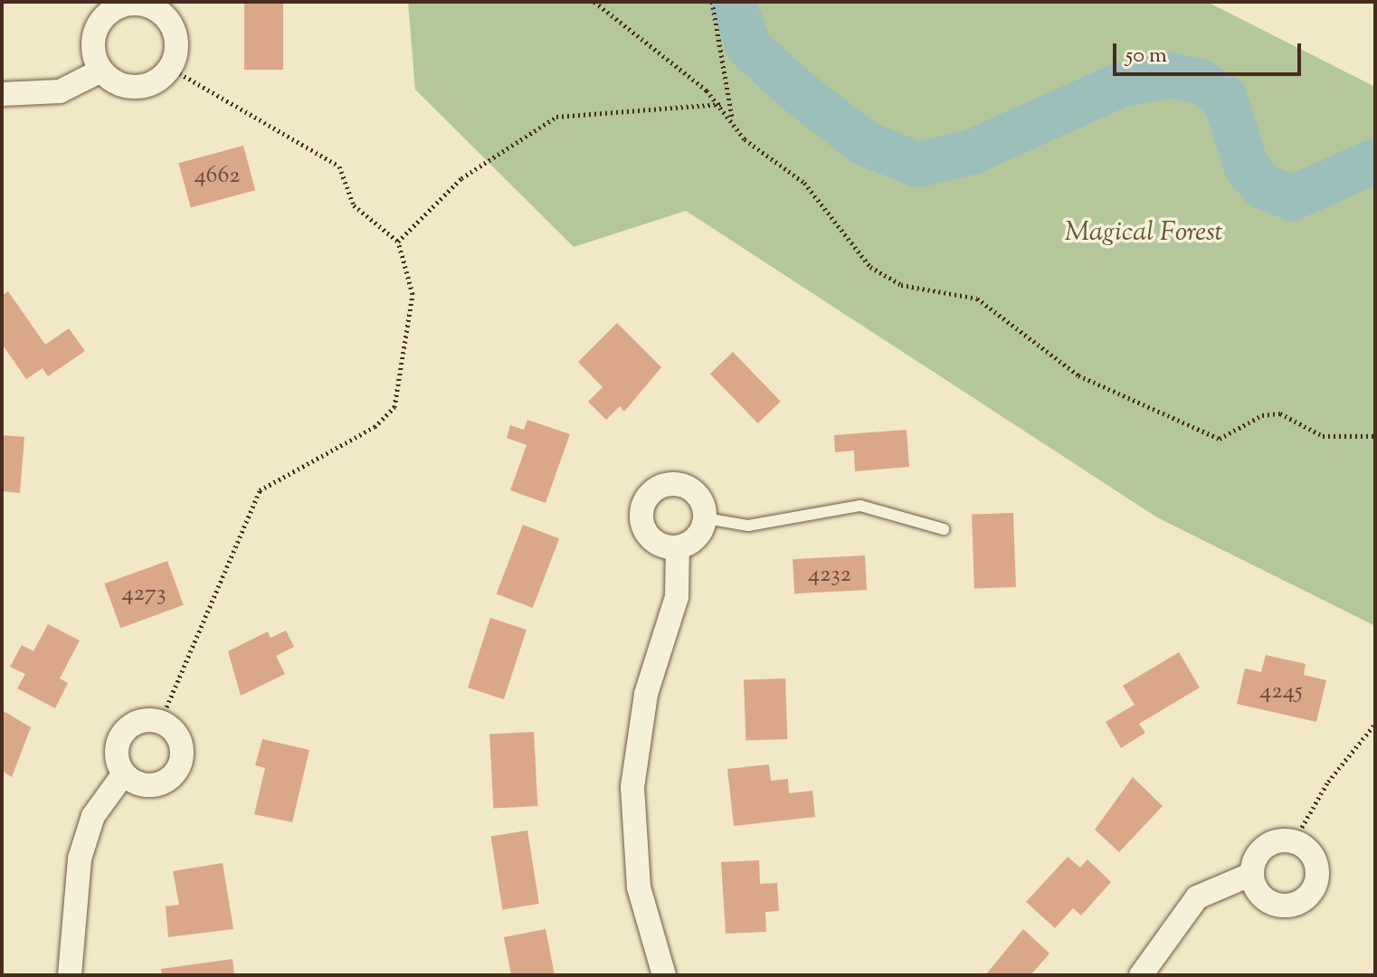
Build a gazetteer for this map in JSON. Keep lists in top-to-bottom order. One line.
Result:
{"parks":["Magical Forest"],"house_numbers":["4662","4232","4273","4245"],"scale_bar":"50 m"}
